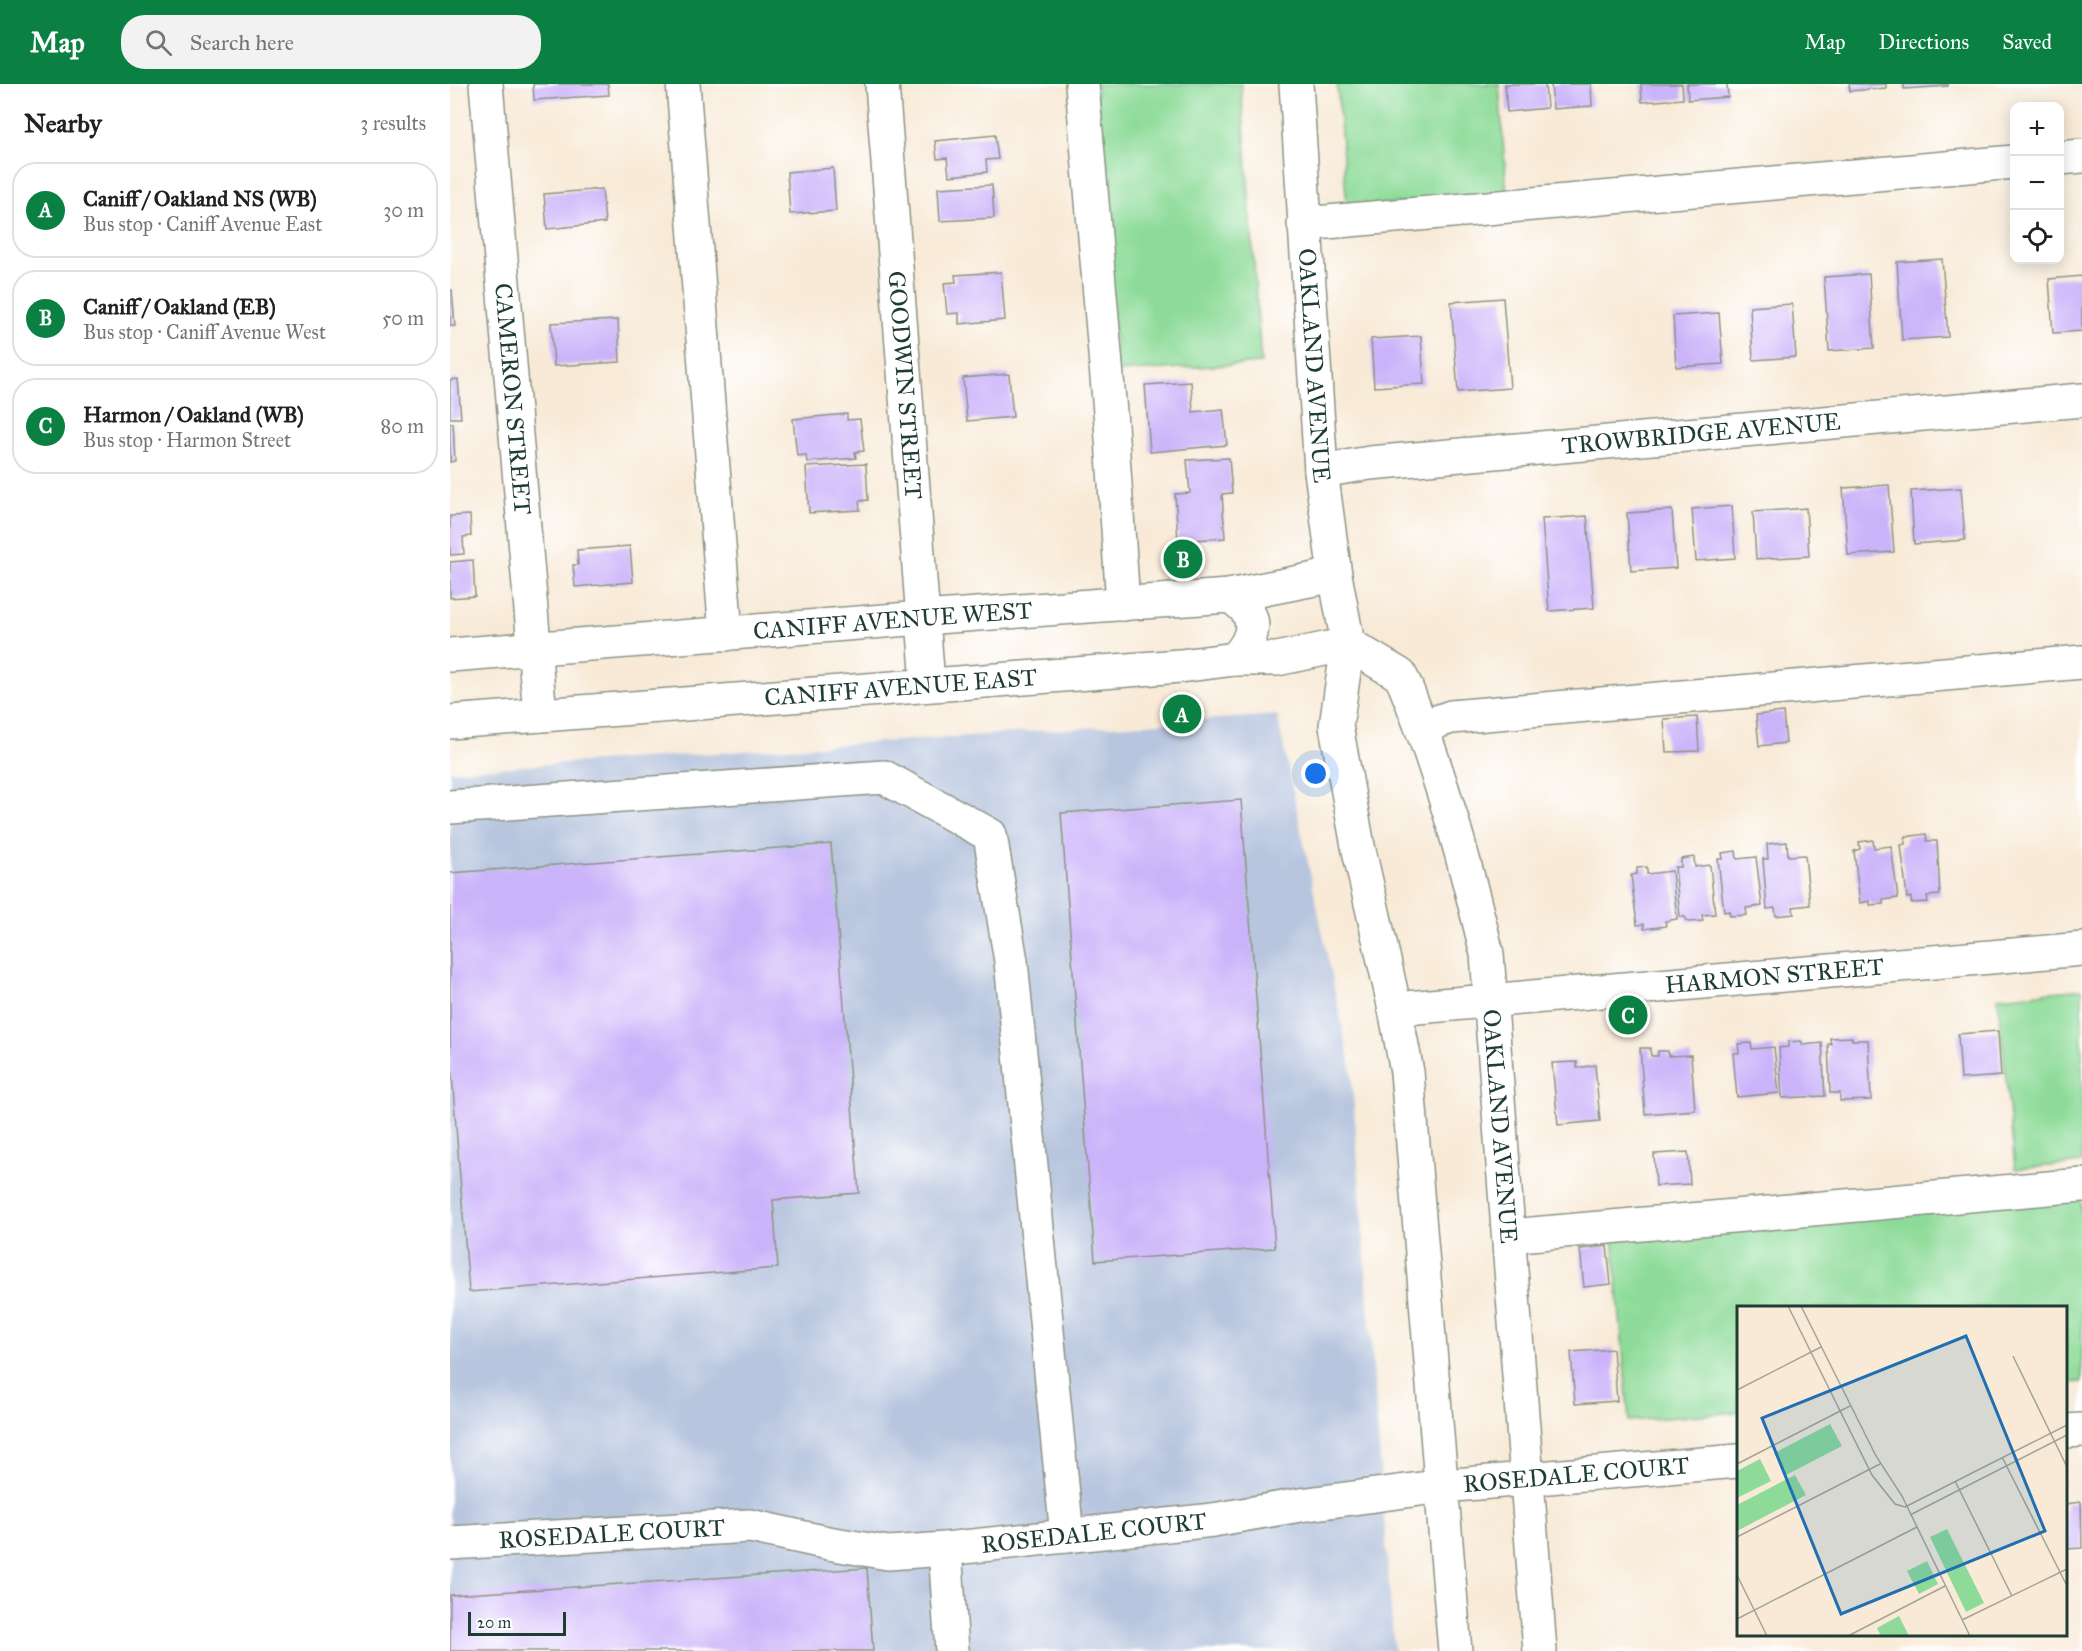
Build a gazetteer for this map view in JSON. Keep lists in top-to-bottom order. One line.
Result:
{"streets":{"street":["OAKLAND AVENUE","GOODWIN STREET","CAMERON STREET","TROWBRIDGE AVENUE","CANIFF AVENUE WEST","CANIFF AVENUE EAST","HARMON STREET","ROSEDALE COURT"]},"crossings":[["OAKLAND AVENUE","TROWBRIDGE AVENUE"],["OAKLAND AVENUE","CANIFF AVENUE WEST"],["OAKLAND AVENUE","CANIFF AVENUE EAST"],["OAKLAND AVENUE","HARMON STREET"],["OAKLAND AVENUE","ROSEDALE COURT"],["GOODWIN STREET","CANIFF AVENUE WEST"],["GOODWIN STREET","CANIFF AVENUE EAST"],["CAMERON STREET","CANIFF AVENUE WEST"],["CAMERON STREET","CANIFF AVENUE EAST"]],"scale_bar":"20 m","page":{"header":"Map","search":"Search here","nav":["Map","Directions","Saved"],"heading":["Nearby","3 results"],"map_buttons":["+","−"],"list":[{"mark":"A","name":"Caniff / Oakland NS (WB)","note":"Bus stop · Caniff Avenue East","value":"30 m"},{"mark":"B","name":"Caniff / Oakland (EB)","note":"Bus stop · Caniff Avenue West","value":"50 m"},{"mark":"C","name":"Harmon / Oakland (WB)","note":"Bus stop · Harmon Street","value":"80 m"}],"pins":["B","A","C"],"scale":"20 m"}}
